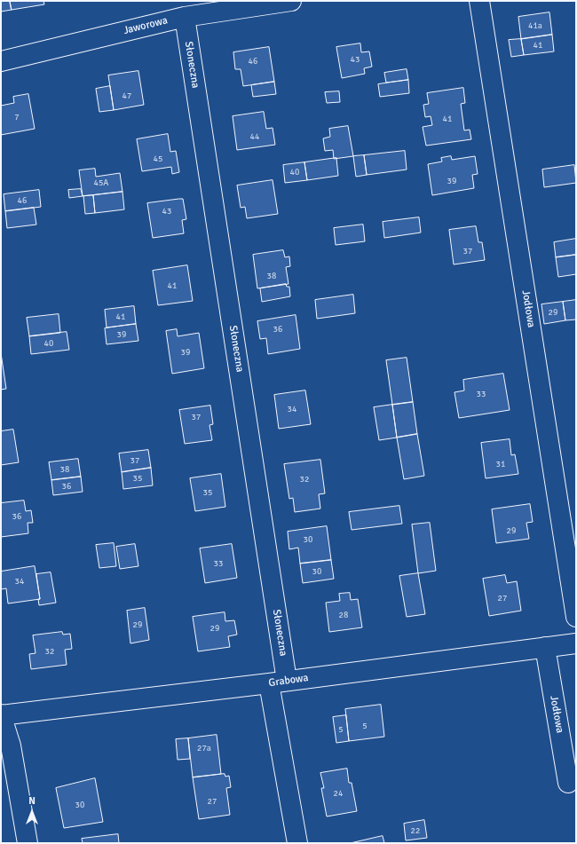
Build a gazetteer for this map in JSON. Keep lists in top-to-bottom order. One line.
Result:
{"streets":{"street":["Jaworowa","Słoneczna","Jodłowa","Grabowa"]},"crossings":[["Jaworowa","Słoneczna"],["Słoneczna","Grabowa"],["Jodłowa","Grabowa"]],"house_numbers":["41a","41","43","46","47","7","41","44","45","40","39","45A","46","43","37","38","41","29","41","36","39","40","39","33","34","37","37","31","38","35","32","36","35","36","29","30","33","30","34","27","28","29","29","32","5","5","27a","24","27","30","22"],"north":"top"}
